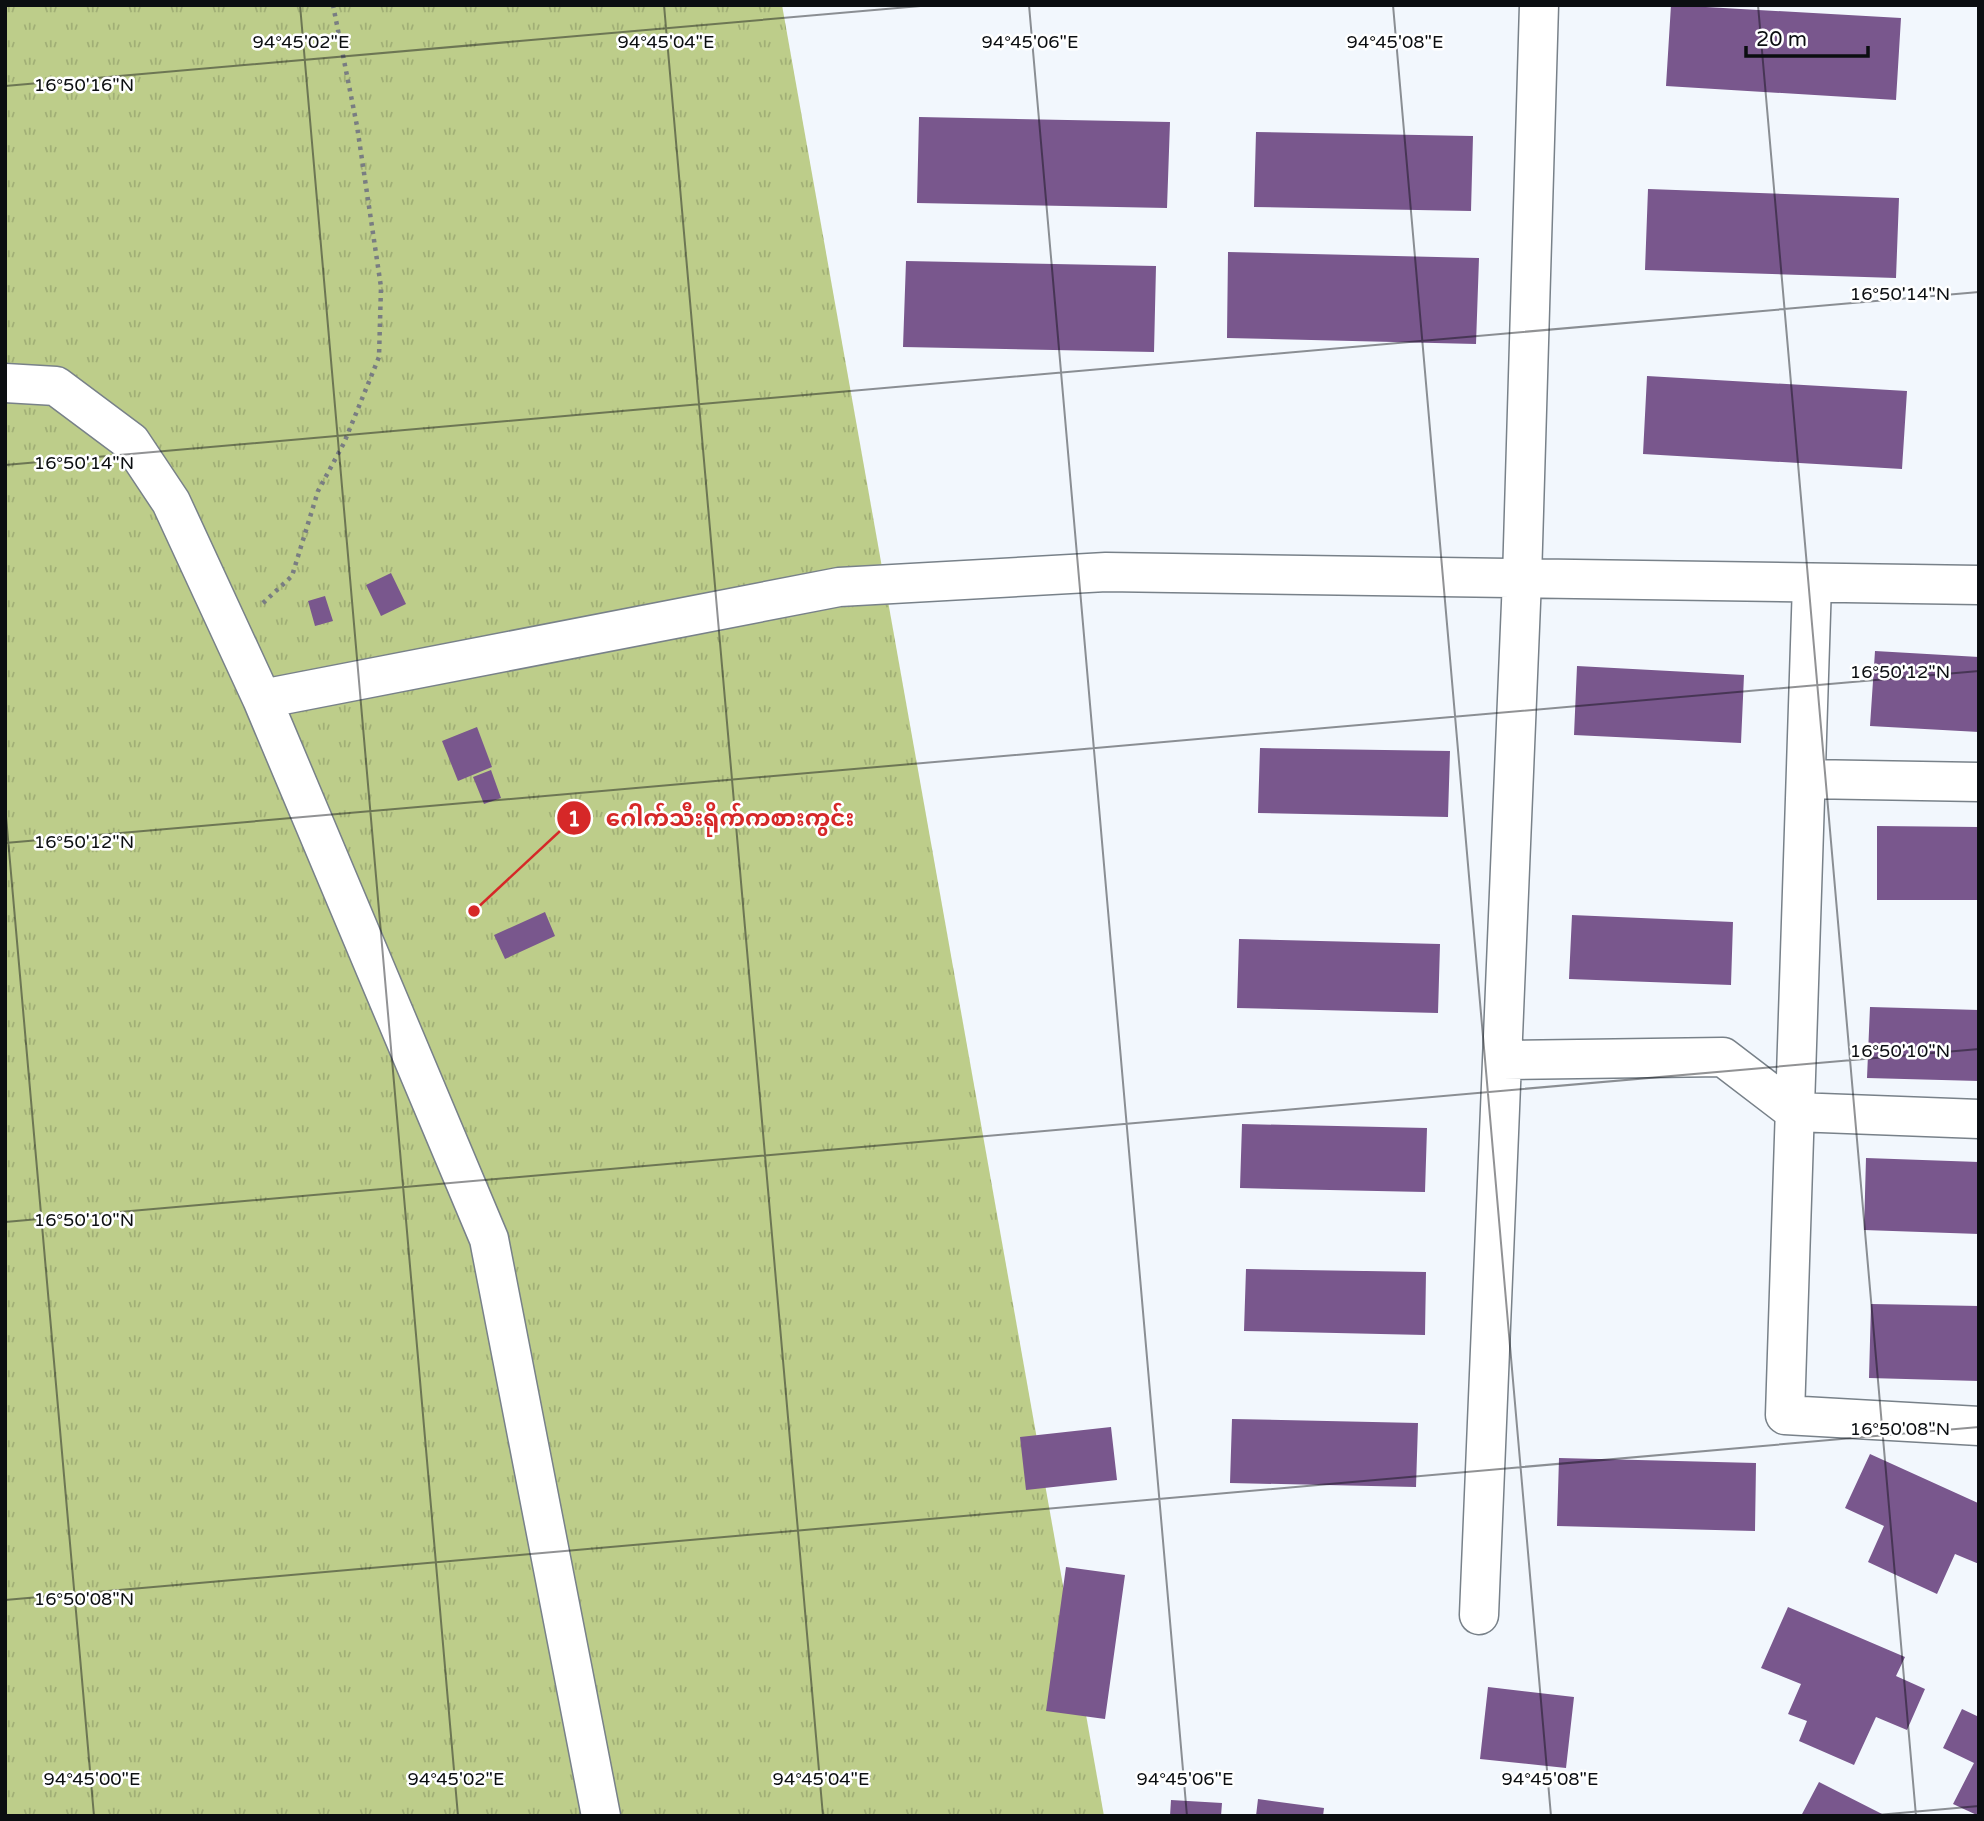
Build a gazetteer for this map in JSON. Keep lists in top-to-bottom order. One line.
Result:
{"places":["ဂေါက်သီးရိုက်ကစားကွင်း"],"scale_bar":"20 m","coordinates":["94°45'02\"E","94°45'04\"E","94°45'06\"E","94°45'08\"E","16°50'16\"N","16°50'14\"N","16°50'12\"N","16°50'10\"N","16°50'08\"N","94°45'00\"E"]}
